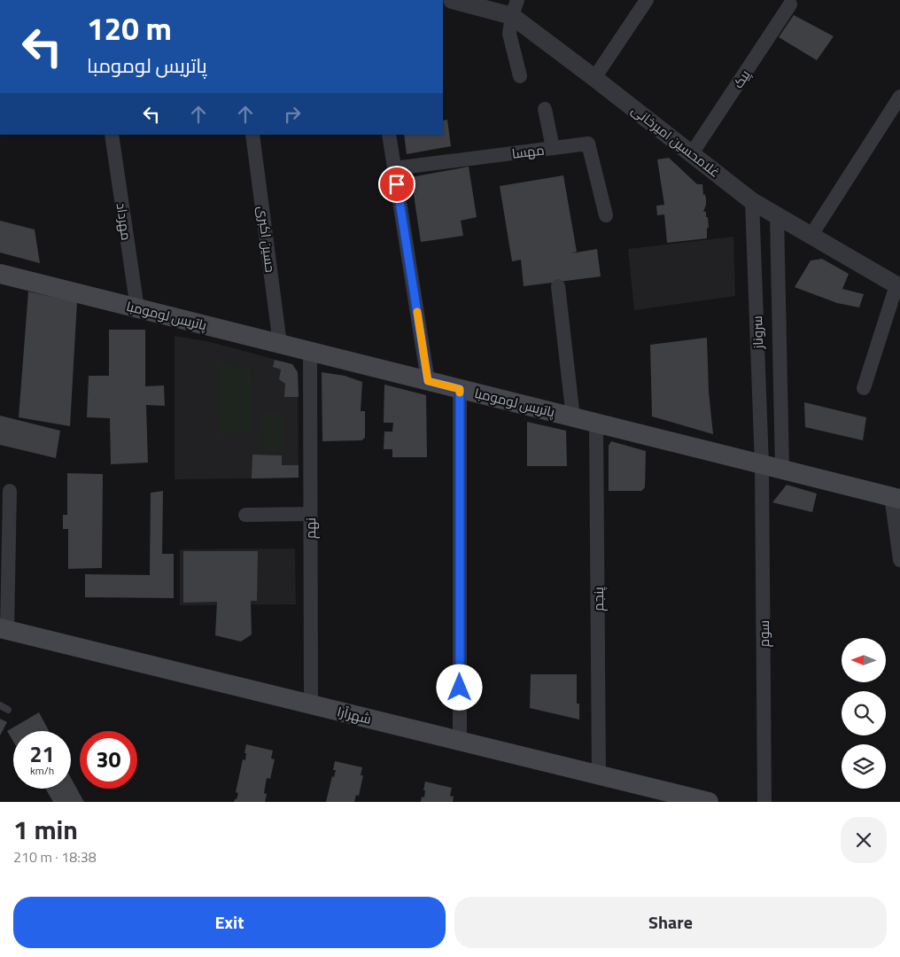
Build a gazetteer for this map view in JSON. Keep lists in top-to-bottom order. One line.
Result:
{"streets":{"main road":["پاتریس لومومبا","شهرآرا"],"street":["پیک","غلامحسین امیرخانی","مهسا","مهرداد","حسین اکبری","سروناز","نهم","پنجم","سوم"]},"crossings":[["پیک","غلامحسین امیرخانی"],["غلامحسین امیرخانی","سروناز"],["مهرداد","پاتریس لومومبا"],["حسین اکبری","پاتریس لومومبا"],["پاتریس لومومبا","سروناز"],["پاتریس لومومبا","نهم"],["پاتریس لومومبا","پنجم"],["پاتریس لومومبا","سوم"],["سروناز","سوم"],["نهم","شهرآرا"],["پنجم","شهرآرا"]],"north":"left","page":{"turn":["120 m","پاتریس لومومبا"],"speed":"21 km/h","limit":"30","heading":["1 min","210 m · 18:38"],"buttons":["Exit","Share"]}}
